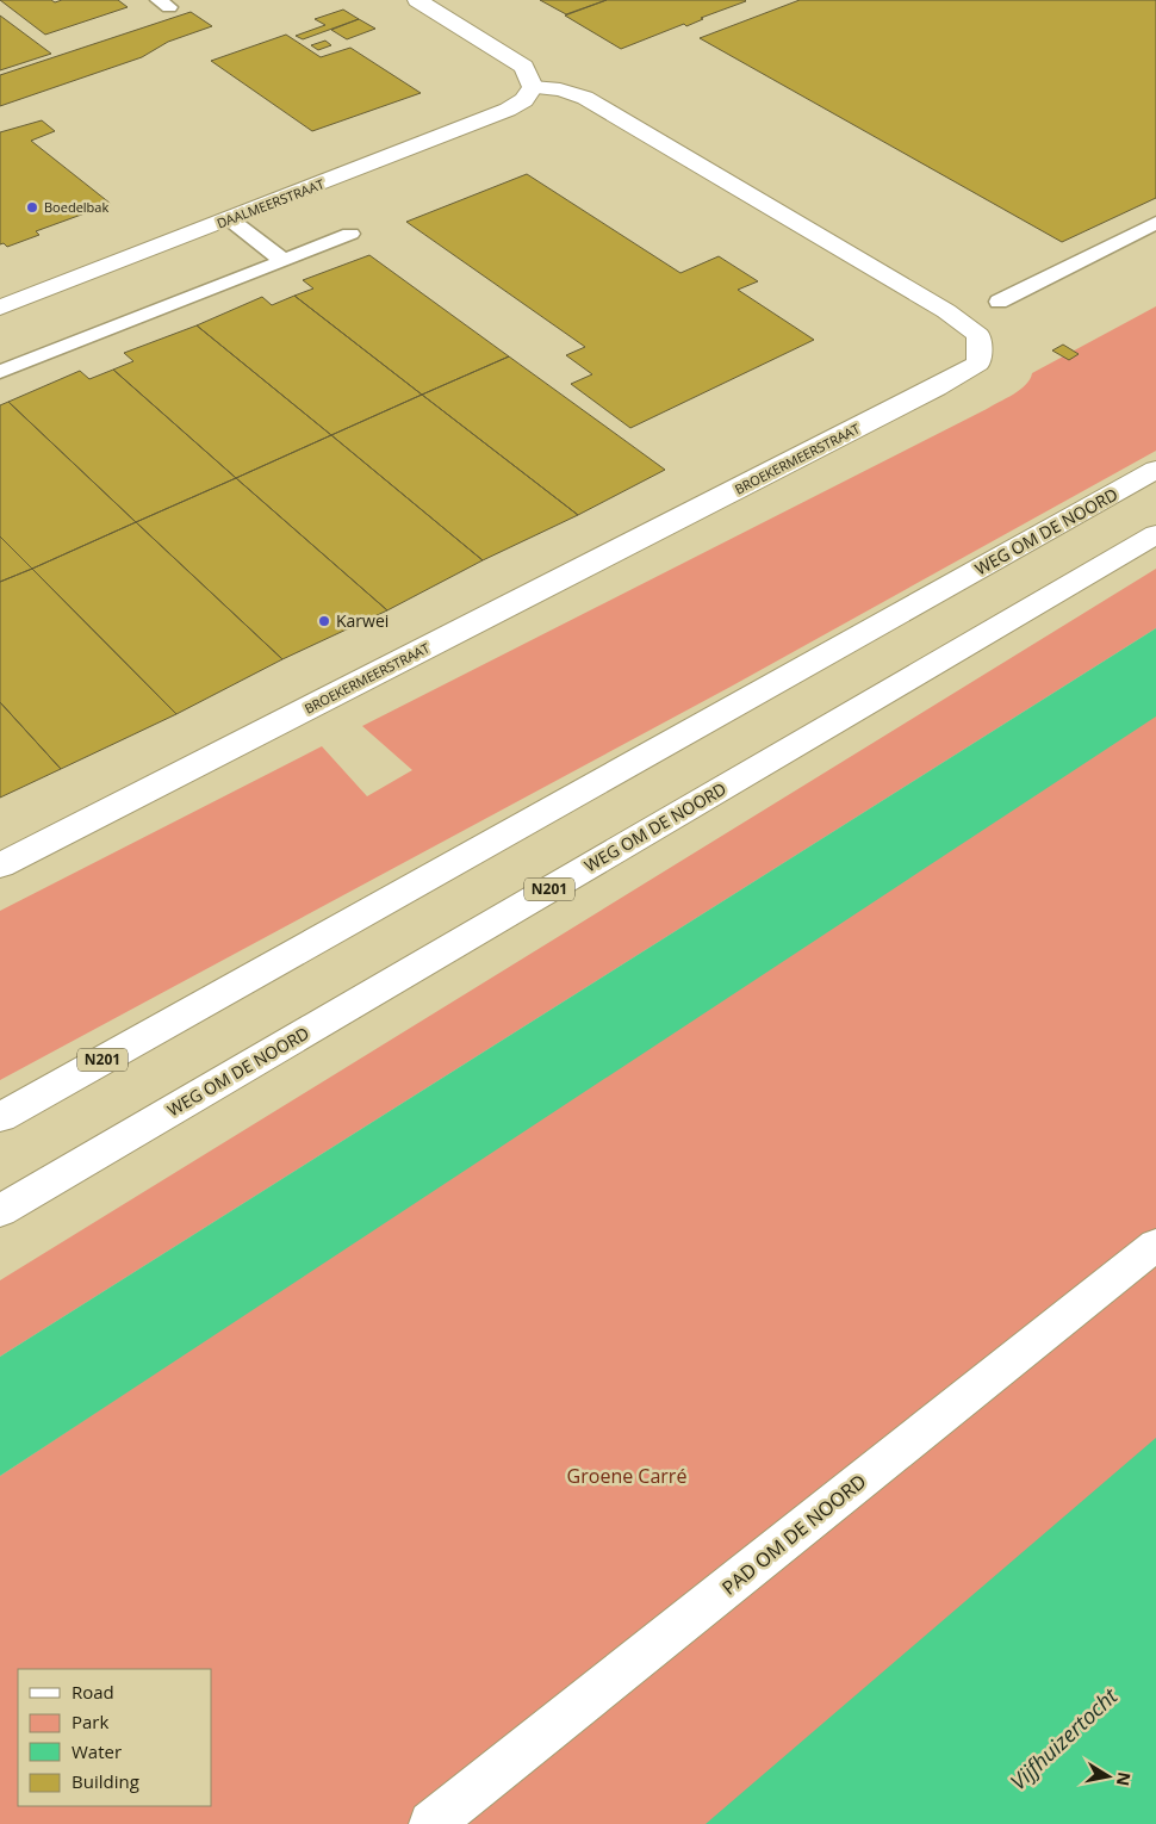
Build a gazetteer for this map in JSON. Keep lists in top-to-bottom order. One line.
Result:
{"streets":{"main road":["DAALMEERSTRAAT","BROEKERMEERSTRAAT","WEG OM DE NOORD","N201","PAD OM DE NOORD"]},"crossings":[["DAALMEERSTRAAT","BROEKERMEERSTRAAT"]],"water":["Vijfhuizertocht"],"parks":["Groene Carré"],"places":["Boedelbak","Karwei"],"legend":["Road","Park","Water","Building"],"north":"right"}
